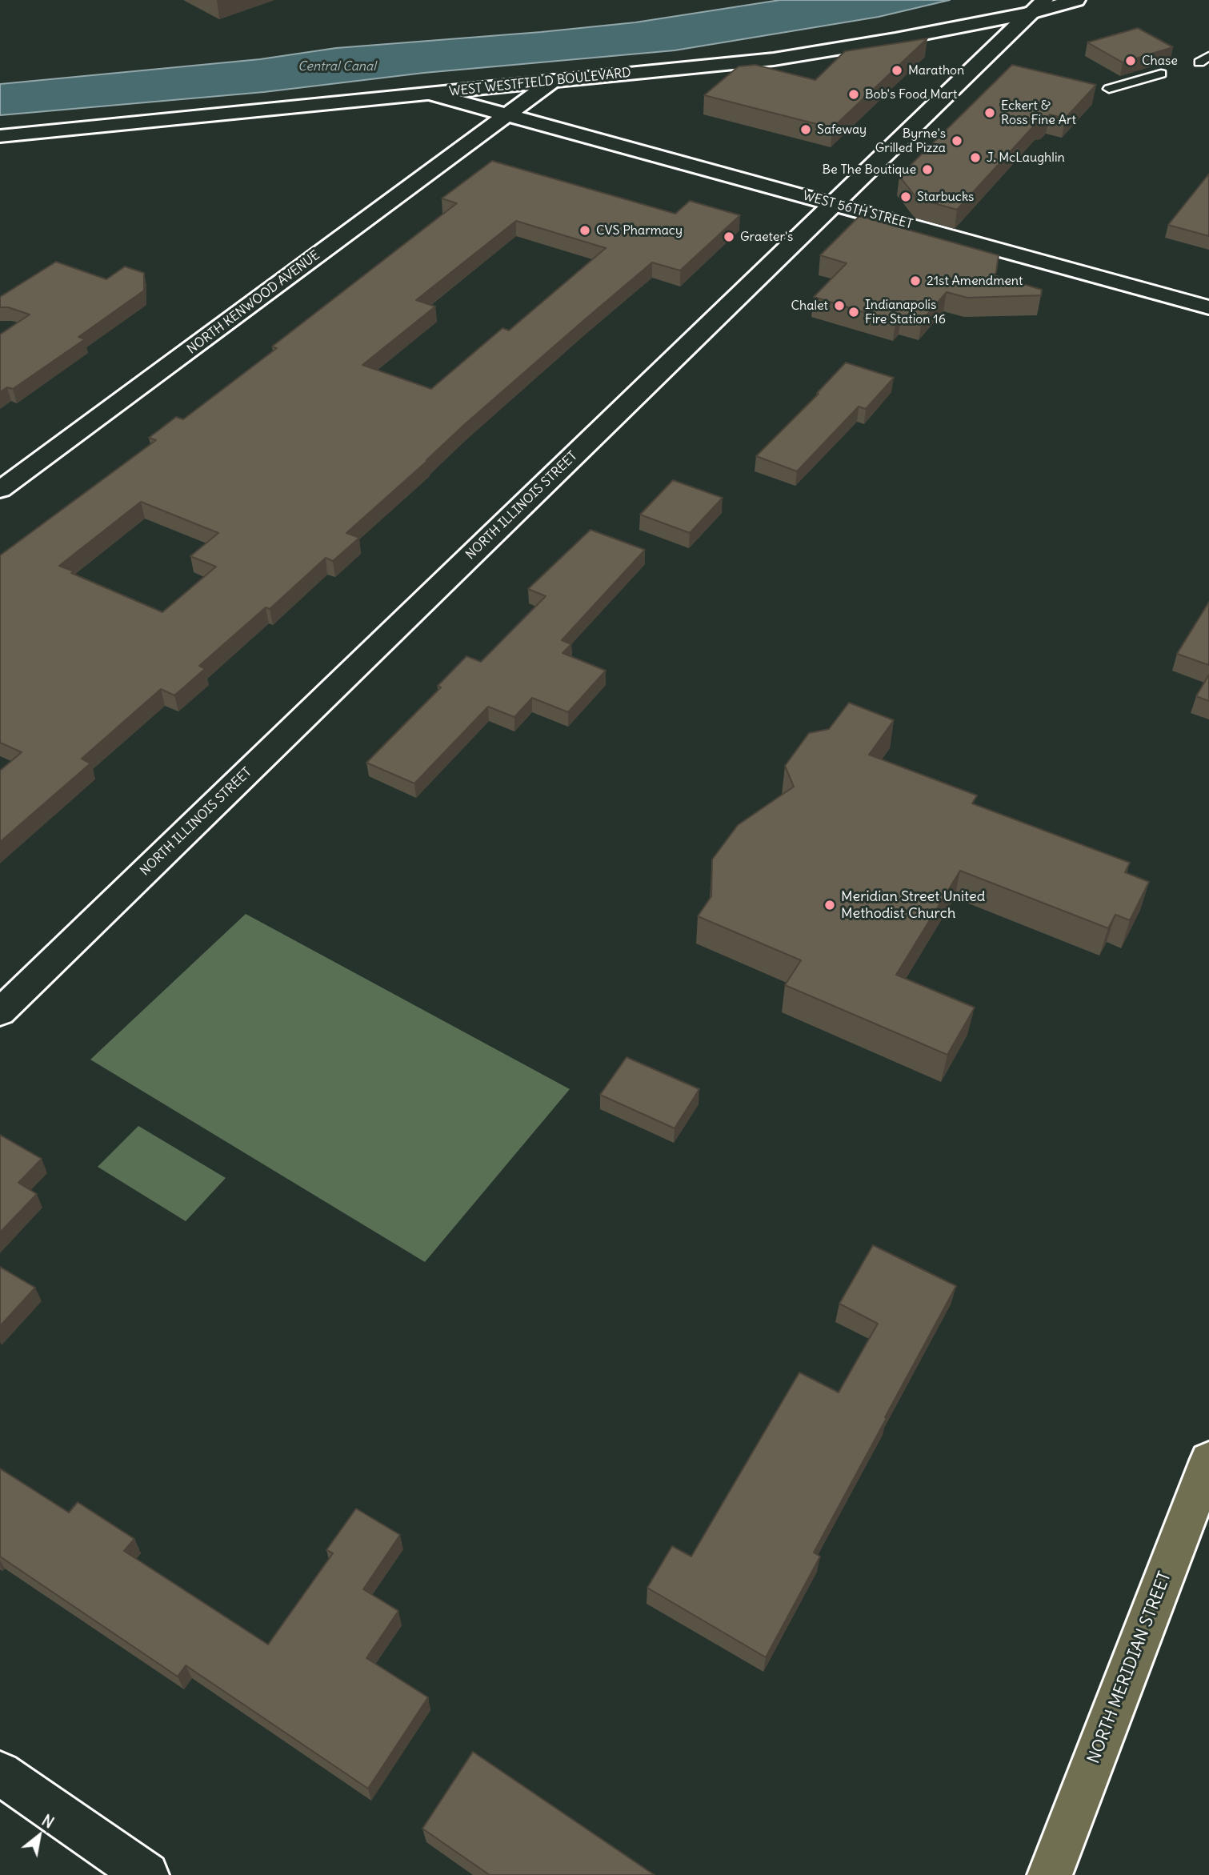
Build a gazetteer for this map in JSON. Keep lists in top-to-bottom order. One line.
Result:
{"streets":{"main road":["NORTH MERIDIAN STREET"],"street":["WEST WESTFIELD BOULEVARD","WEST 56TH STREET","NORTH KENWOOD AVENUE","NORTH ILLINOIS STREET"]},"crossings":[["WEST WESTFIELD BOULEVARD","NORTH KENWOOD AVENUE"],["WEST WESTFIELD BOULEVARD","NORTH ILLINOIS STREET"],["WEST 56TH STREET","NORTH KENWOOD AVENUE"],["WEST 56TH STREET","NORTH ILLINOIS STREET"]],"water":["Central Canal"],"places":["Chase","Marathon","Bob's Food Mart","Eckert & Ross Fine Art","Safeway","Byrne's Grilled Pizza","J. McLaughlin","Be The Boutique","Starbucks","CVS Pharmacy","Graeter's","21st Amendment","Chalet","Indianapolis Fire Station 16","Meridian Street United Methodist Church"],"north":"top right"}
